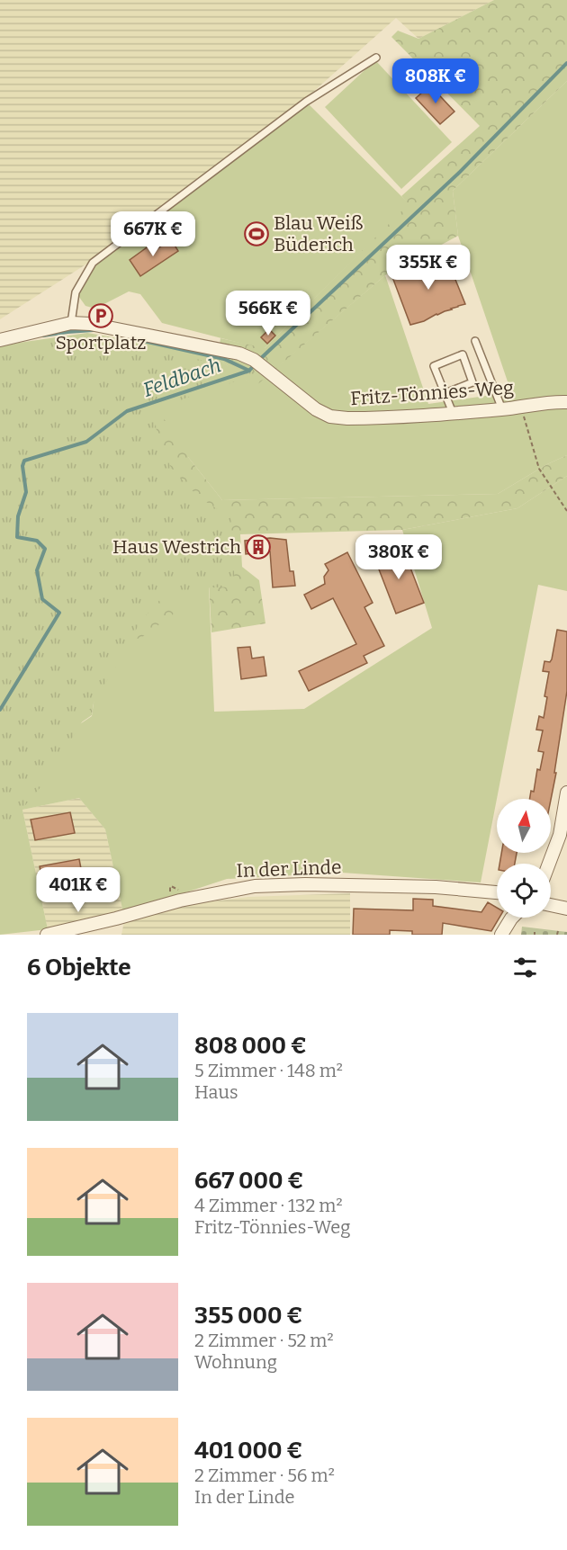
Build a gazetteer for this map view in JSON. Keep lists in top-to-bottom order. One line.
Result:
{"streets":{"street":["Fritz-Tönnies-Weg","In der Linde"]},"water":["Feldbach"],"places":{"sports":["Blau Weiß Büderich"],"parking":["Sportplatz"],"building":["Haus Westrich"]},"north":"top","page":{"price":["808K €","667K €","355K €","566K €","380K €","401K €"],"heading":"6 Objekte","list":[{"name":"808 000 €","note":"5 Zimmer · 148 m² · Haus"},{"name":"667 000 €","note":"4 Zimmer · 132 m² · Fritz-Tönnies-Weg"},{"name":"355 000 €","note":"2 Zimmer · 52 m² · Wohnung"},{"name":"401 000 €","note":"2 Zimmer · 56 m² · In der Linde"}]}}
